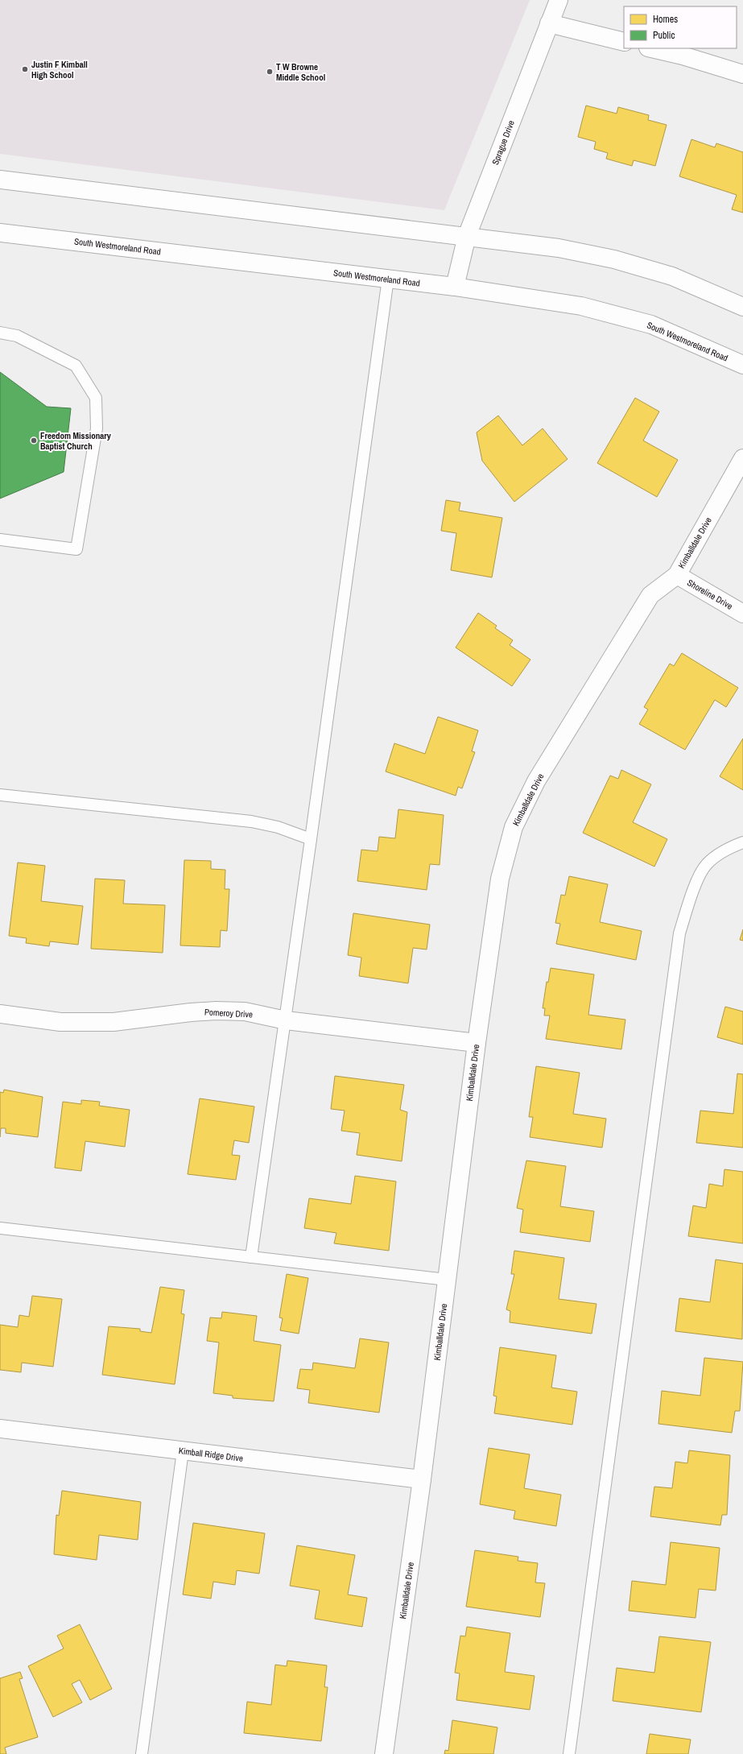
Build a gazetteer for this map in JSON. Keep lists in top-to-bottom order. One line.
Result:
{"streets":{"street":["Sprague Drive","South Westmoreland Road","Kimballdale Drive","Shoreline Drive","Pomeroy Drive","Kimball Ridge Drive"]},"crossings":[["Sprague Drive","South Westmoreland Road"],["Kimballdale Drive","Shoreline Drive"],["Kimballdale Drive","Pomeroy Drive"],["Kimballdale Drive","Kimball Ridge Drive"]],"places":["Justin F Kimball High School","T W Browne Middle School","Freedom Missionary Baptist Church"],"legend":["Homes","Public"]}
